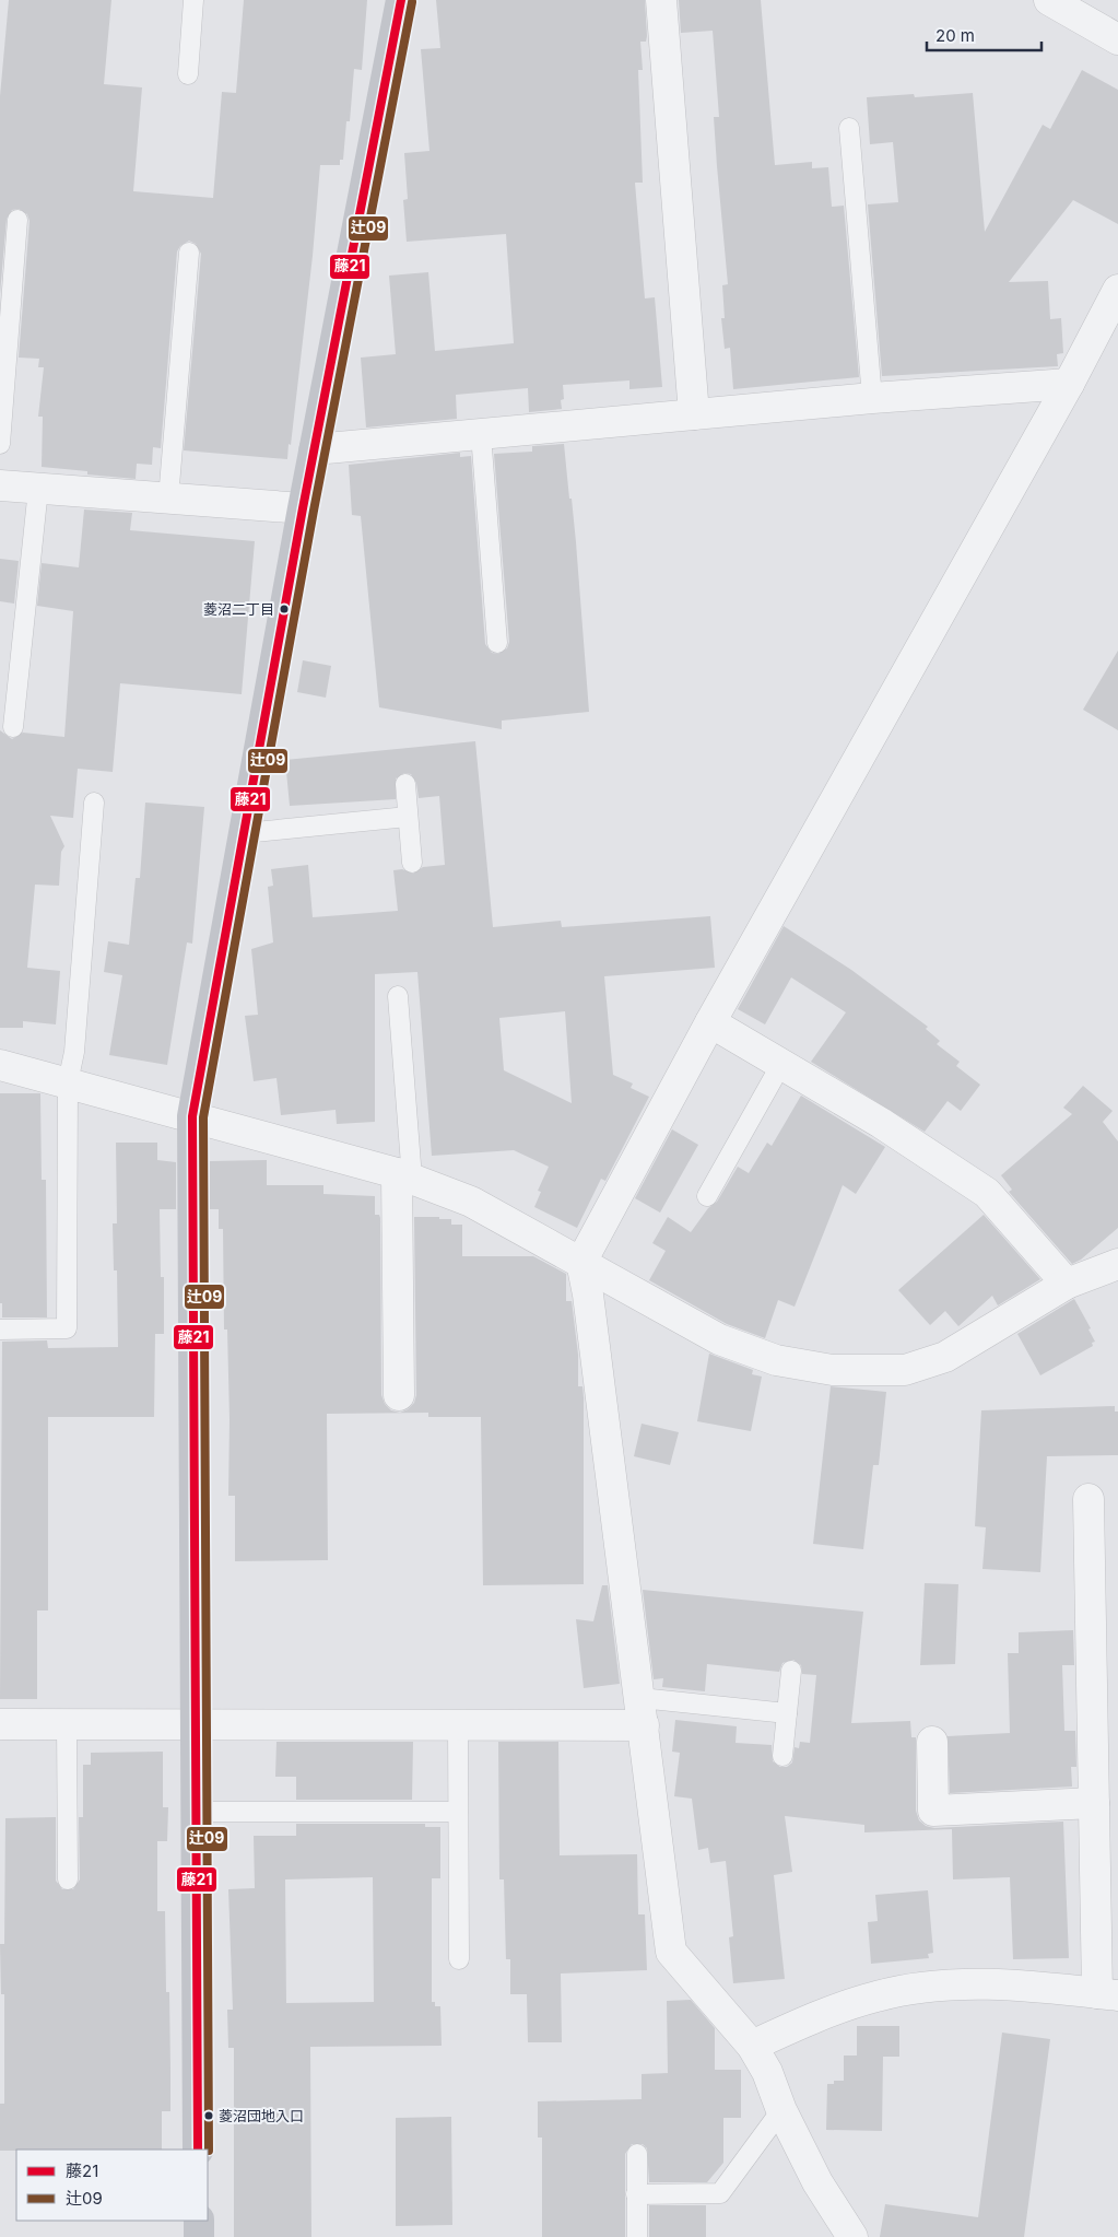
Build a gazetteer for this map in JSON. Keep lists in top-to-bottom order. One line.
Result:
{"places":["菱沼二丁目","菱沼団地入口"],"lines":["transit line 藤21","transit line 辻09"],"legend":["藤21","辻09"],"scale_bar":"20 m"}
